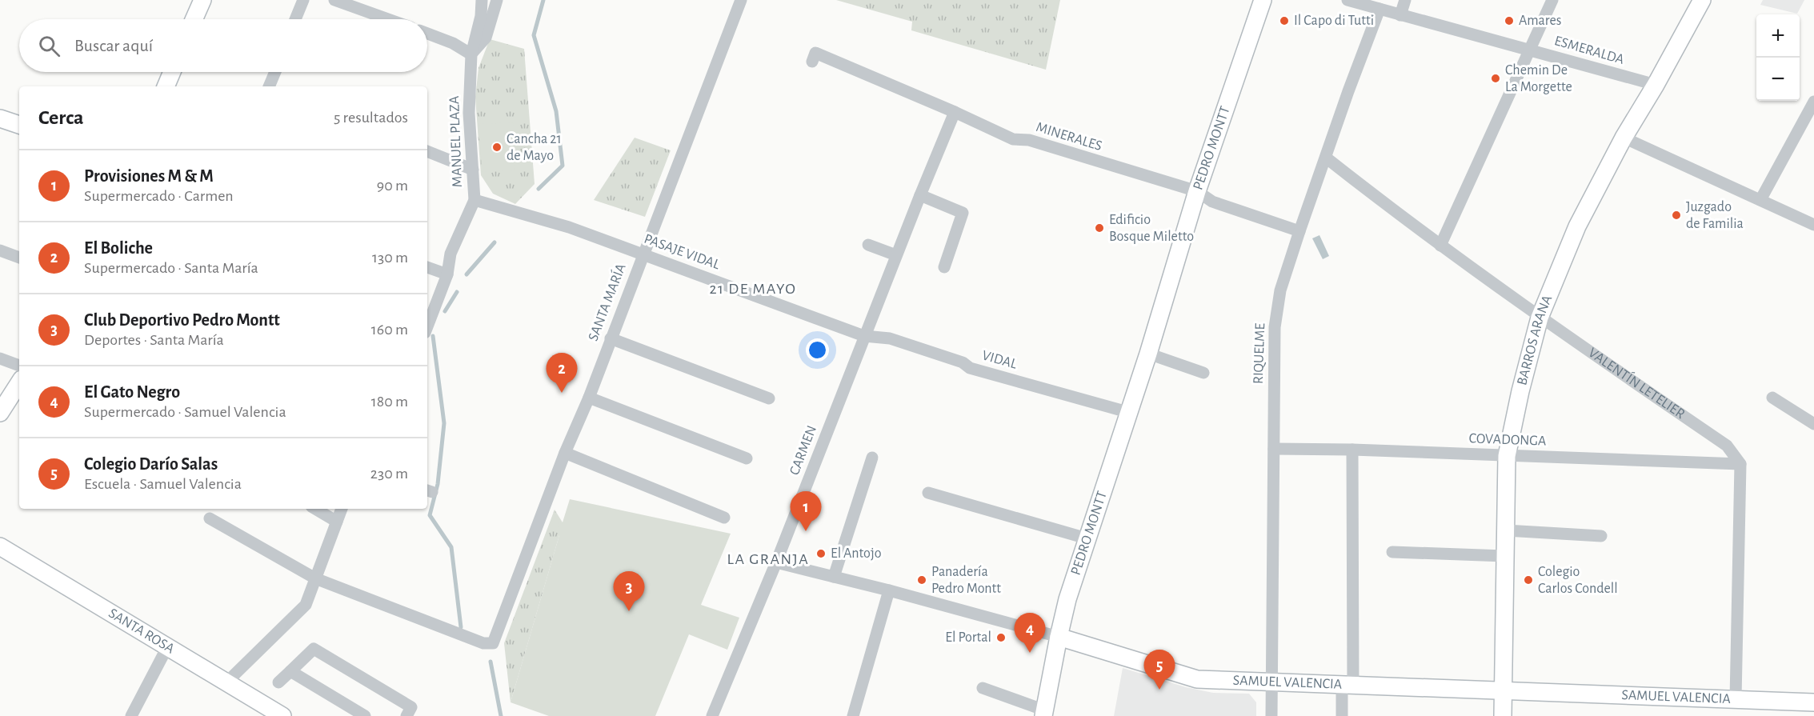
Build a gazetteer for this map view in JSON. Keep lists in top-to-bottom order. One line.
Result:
{"streets":{"main road":["PEDRO MONTT","BARROS ARANA","SANTA ROSA","SAMUEL VALENCIA"],"street":["ESMERALDA","MINERALES","MANUEL PLAZA","PASAJE VIDAL","SANTA MARÍA","RIQUELME","VIDAL","VALENTÍN LETELIER","COVADONGA","CARMEN"]},"crossings":[["ESMERALDA","BARROS ARANA"],["ESMERALDA","RIQUELME"],["MINERALES","PEDRO MONTT"],["MINERALES","RIQUELME"],["MINERALES","CARMEN"],["MANUEL PLAZA","PASAJE VIDAL"],["PEDRO MONTT","VIDAL"],["PEDRO MONTT","SAMUEL VALENCIA"],["PASAJE VIDAL","SANTA MARÍA"],["PASAJE VIDAL","VIDAL"],["PASAJE VIDAL","CARMEN"],["BARROS ARANA","VALENTÍN LETELIER"],["BARROS ARANA","COVADONGA"],["BARROS ARANA","SAMUEL VALENCIA"],["RIQUELME","VALENTÍN LETELIER"],["RIQUELME","COVADONGA"],["RIQUELME","SAMUEL VALENCIA"],["VIDAL","CARMEN"],["VALENTÍN LETELIER","COVADONGA"],["CARMEN","SAMUEL VALENCIA"]],"districts":["21 DE MAYO","LA GRANJA"],"places":["Il Capo di Tutti","Amares","Chemin De La Morgette","Cancha 21 de Mayo","Juzgado de Familia","Edificio Bosque Miletto","El Antojo","Panadería Pedro Montt","Colegio Carlos Condell","El Portal"],"page":{"map_buttons":["+","−"],"search":"Buscar aquí","heading":["Cerca","5 resultados"],"list":[{"mark":"1","name":"Provisiones M & M","note":"Supermercado · Carmen","value":"90 m"},{"mark":"2","name":"El Boliche","note":"Supermercado · Santa María","value":"130 m"},{"mark":"3","name":"Club Deportivo Pedro Montt","note":"Deportes · Santa María","value":"160 m"},{"mark":"4","name":"El Gato Negro","note":"Supermercado · Samuel Valencia","value":"180 m"},{"mark":"5","name":"Colegio Darío Salas","note":"Escuela · Samuel Valencia","value":"230 m"}],"pins":["2","1","3","4","5"]}}
